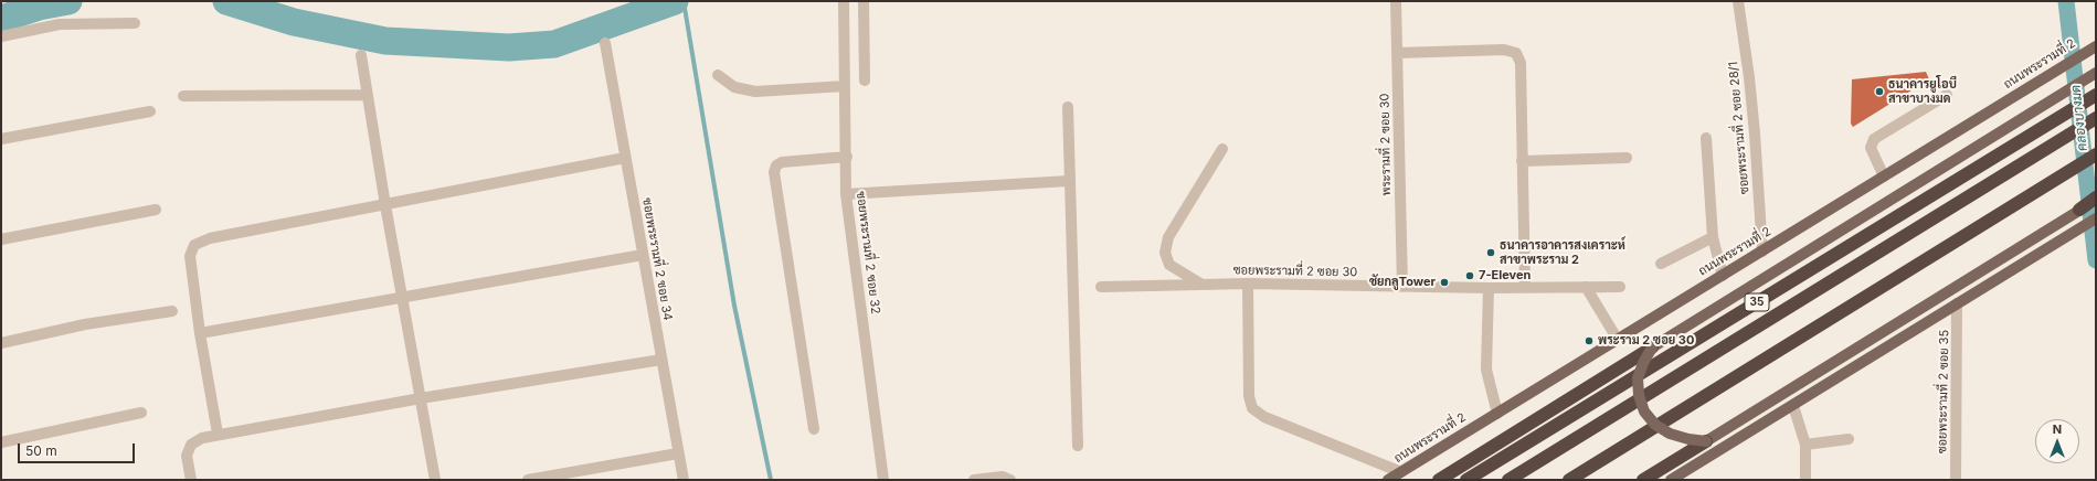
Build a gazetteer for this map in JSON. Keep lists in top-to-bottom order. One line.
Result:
{"streets":{"highway":["35"],"main road":["ถนนพระรามที่ 2"],"street":["ซอยพระรามที่ 2 ซอย 28/1","พระรามที่ 2 ซอย 30","ซอยพระรามที่ 2 ซอย 32","ซอยพระรามที่ 2 ซอย 34","ซอยพระรามที่ 2 ซอย 30","ซอยพระรามที่ 2 ซอย 35"]},"crossings":[["ถนนพระรามที่ 2","ซอยพระรามที่ 2 ซอย 28/1"],["พระรามที่ 2 ซอย 30","ซอยพระรามที่ 2 ซอย 30"]],"water":["คลองบางมด"],"places":["ธนาคารยูโอบี สาขาบางมด","ธนาคารอาคารสงเคราะห์ สาขาพระราม 2","7-Eleven","ชัยกลูTower","พระราม 2 ซอย 30"],"scale_bar":"50 m","north":"top"}
